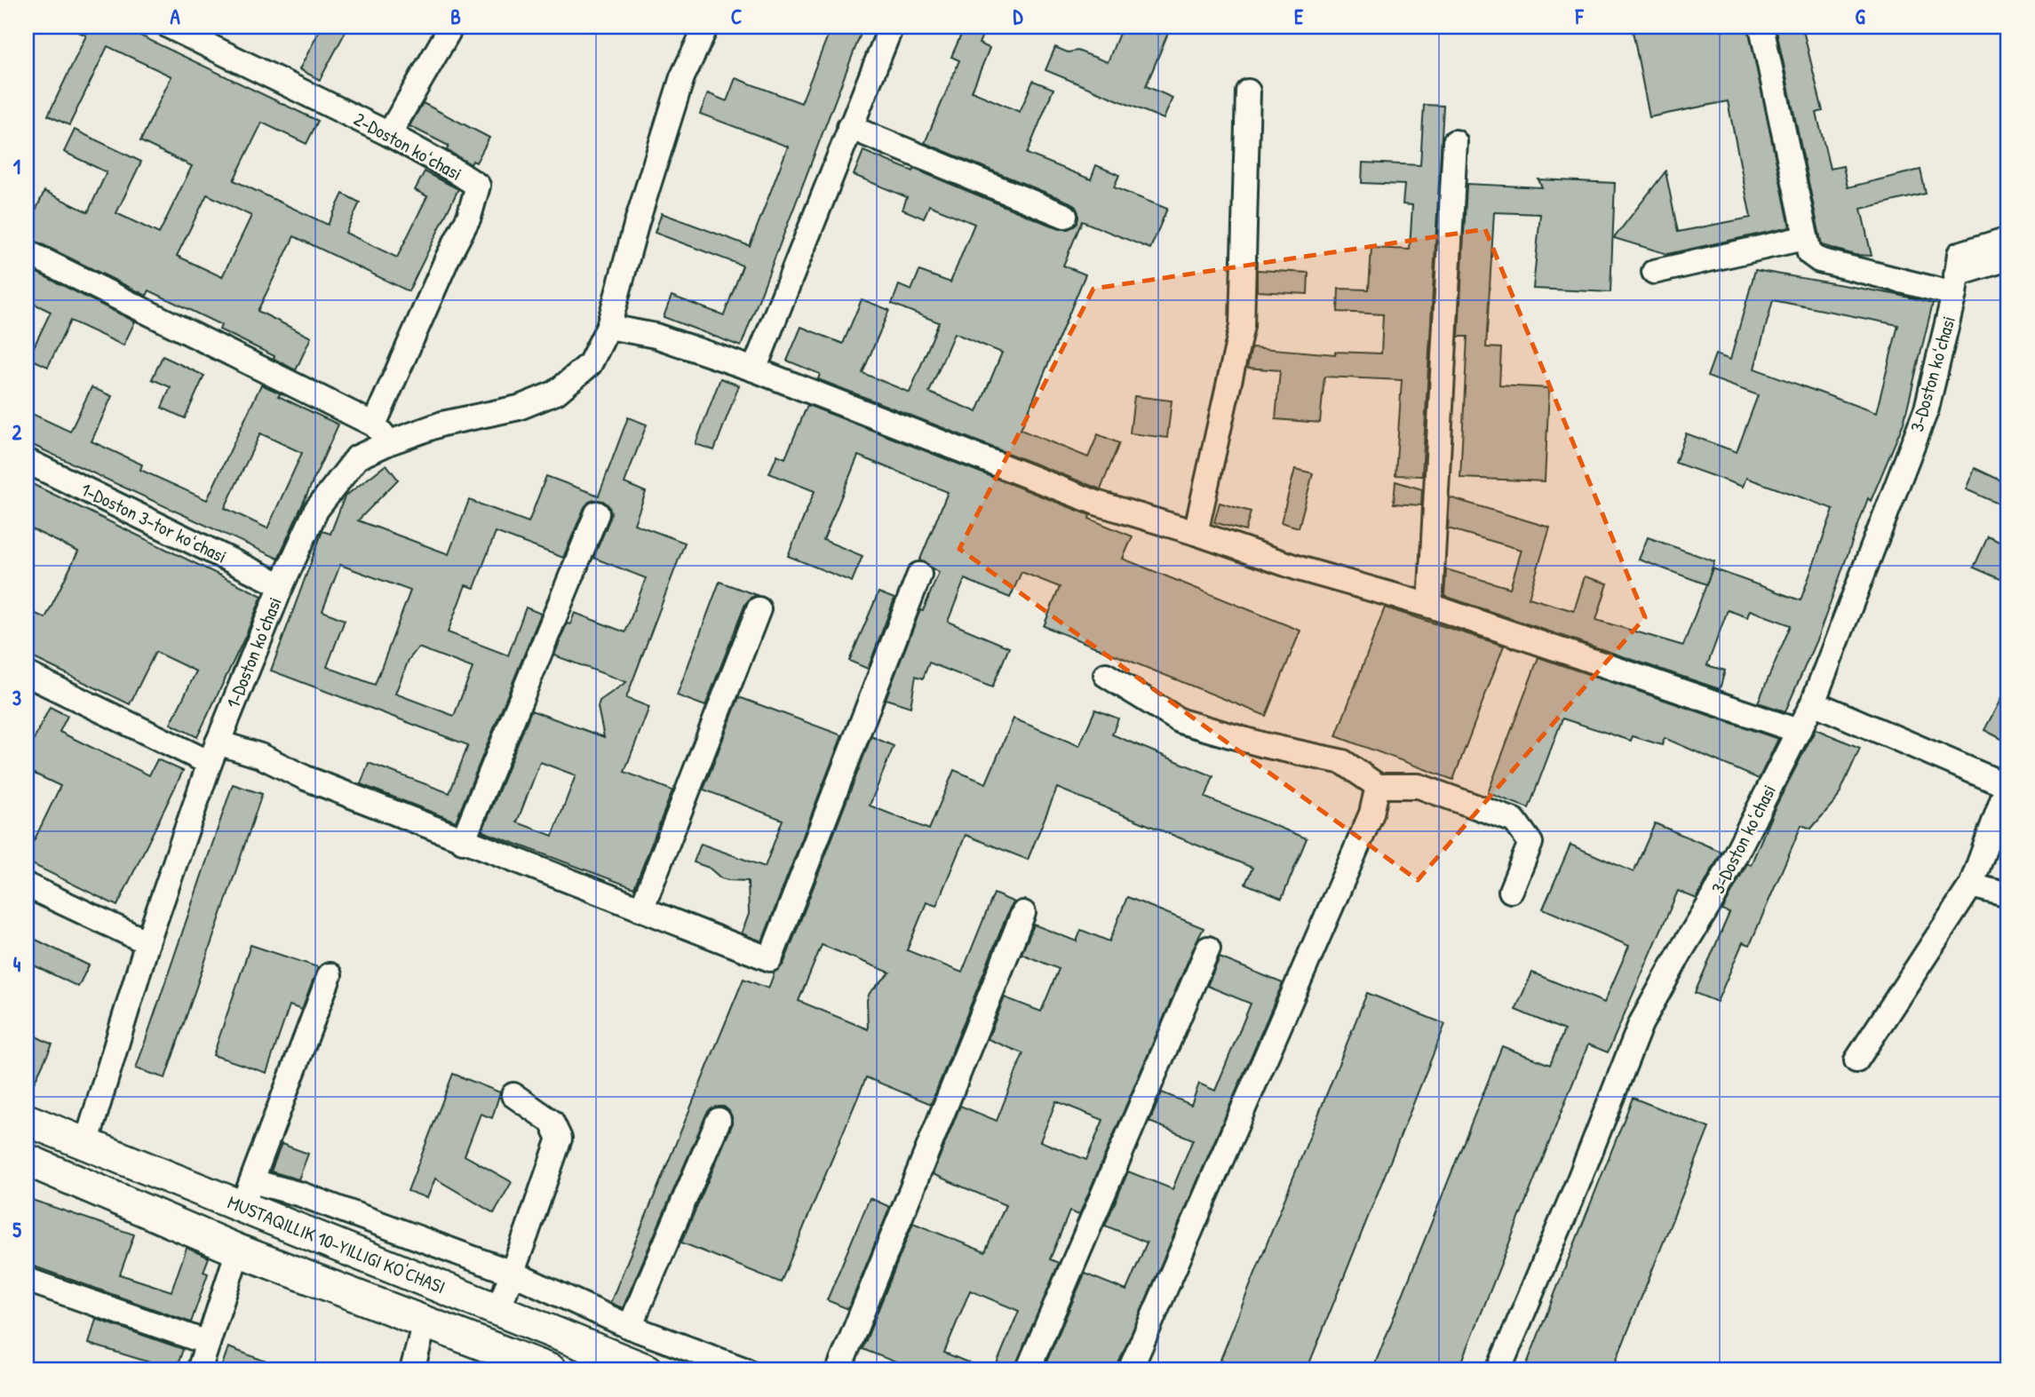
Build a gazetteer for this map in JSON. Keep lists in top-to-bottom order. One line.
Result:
{"streets":{"main road":["MUSTAQILLIK 10-YILLIGI KO'CHASI"],"street":["2-Doston koʻchasi","3-Doston koʻchasi","1-Doston 3-tor koʻchasi","1-Doston koʻchasi"]},"crossings":[["1-Doston 3-tor koʻchasi","1-Doston koʻchasi"],["1-Doston koʻchasi","MUSTAQILLIK 10-YILLIGI KO'CHASI"]],"grid":{"columns":["A","B","C","D","E","F","G"],"rows":["1","2","3","4","5"]}}
